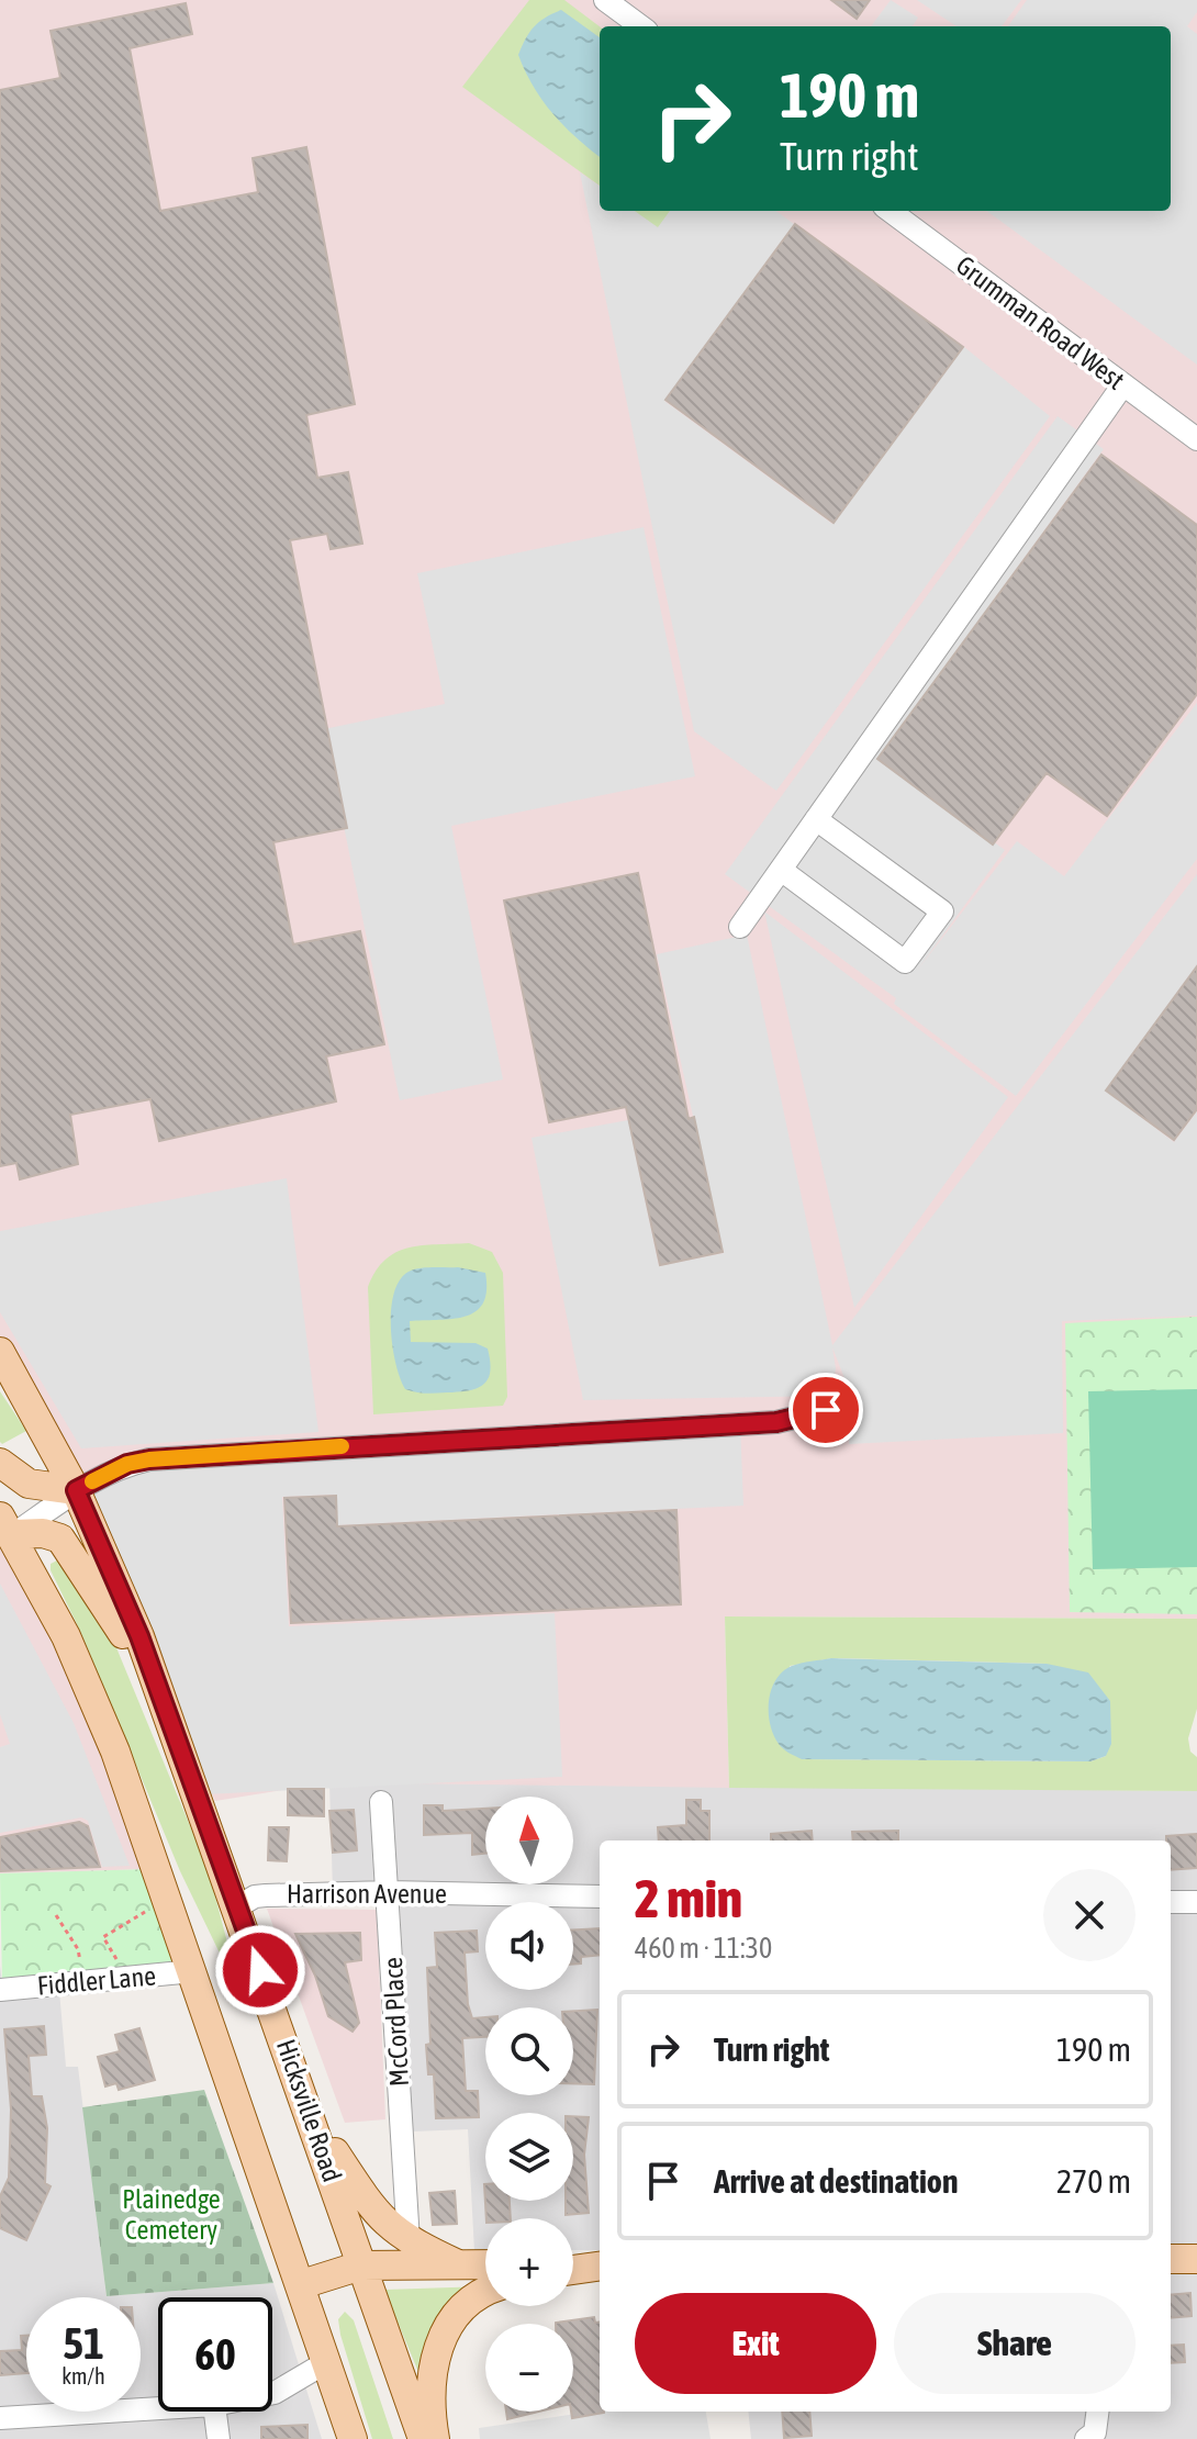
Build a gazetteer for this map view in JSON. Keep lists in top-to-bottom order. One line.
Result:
{"streets":{"main road":["Hicksville Road"],"street":["Grumman Road West","Harrison Avenue","Fiddler Lane","McCord Place"]},"crossings":[["Harrison Avenue","McCord Place"],["Harrison Avenue","Hicksville Road"]],"parks":["Plainedge Cemetery"],"north":"top","page":{"turn":["190 m","Turn right"],"map_buttons":["+","−"],"heading":["2 min","460 m · 11:30"],"list":[{"name":"Turn right","value":"190 m"},{"name":"Arrive at destination","value":"270 m"}],"buttons":["Exit","Share"],"speed":"51 km/h","limit":"60"}}
